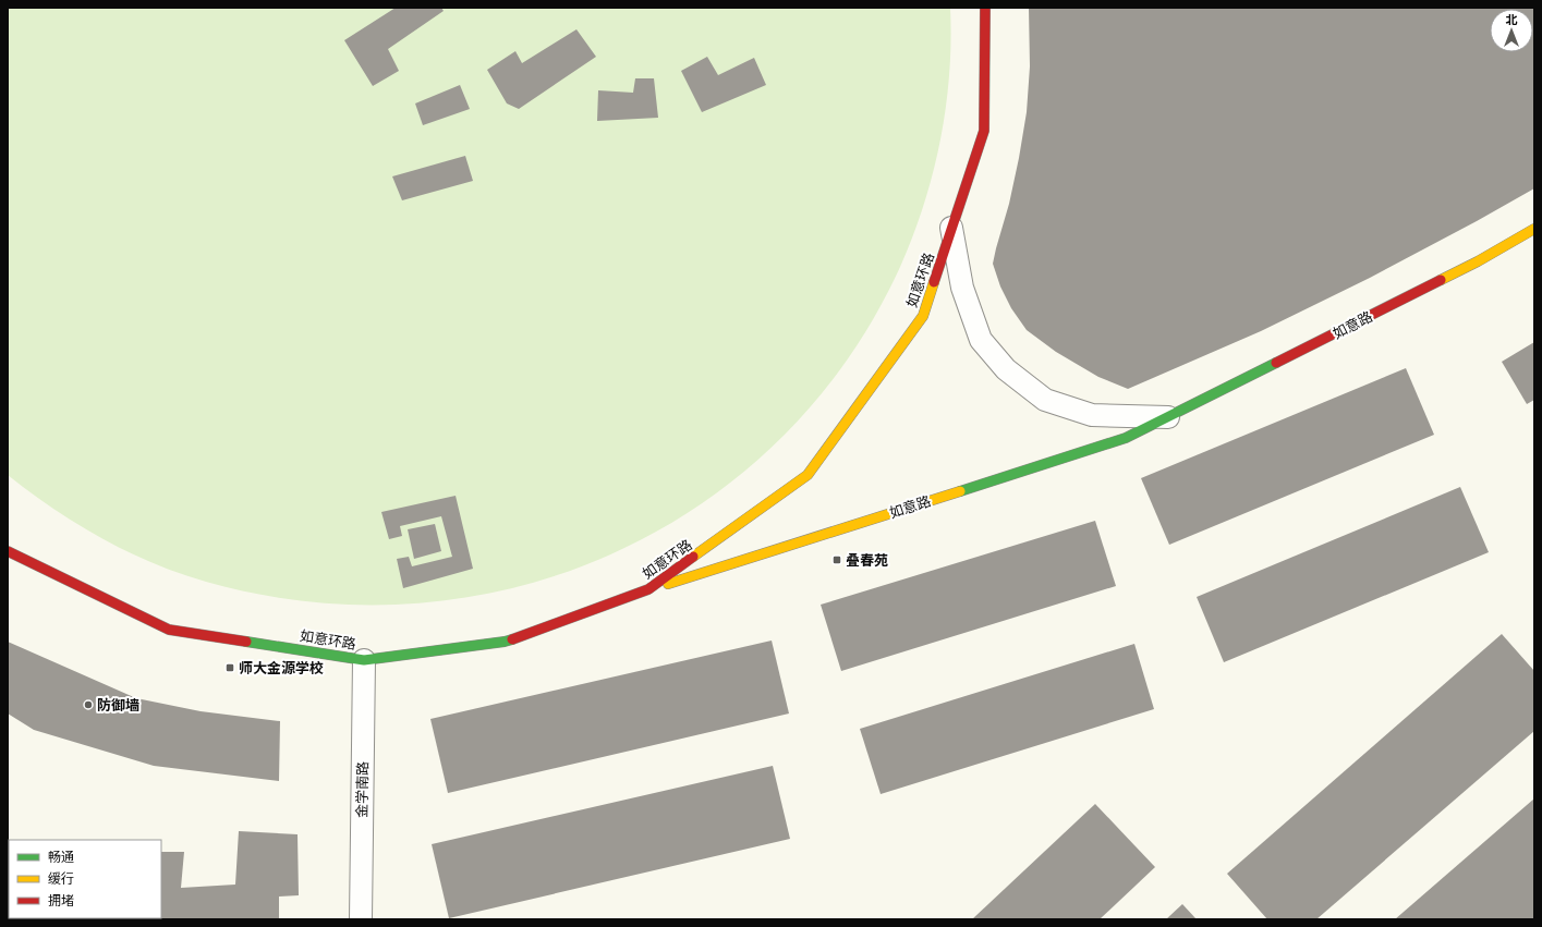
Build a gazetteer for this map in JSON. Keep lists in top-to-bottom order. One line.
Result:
{"streets":{"street":["如意环路","如意路","金学南路"]},"crossings":[["如意环路","如意路"],["如意环路","金学南路"]],"places":{"transit":["叠春苑","师大金源学校"],"other":["防御墙"]},"legend":["畅通","缓行","拥堵"],"north":"top"}
